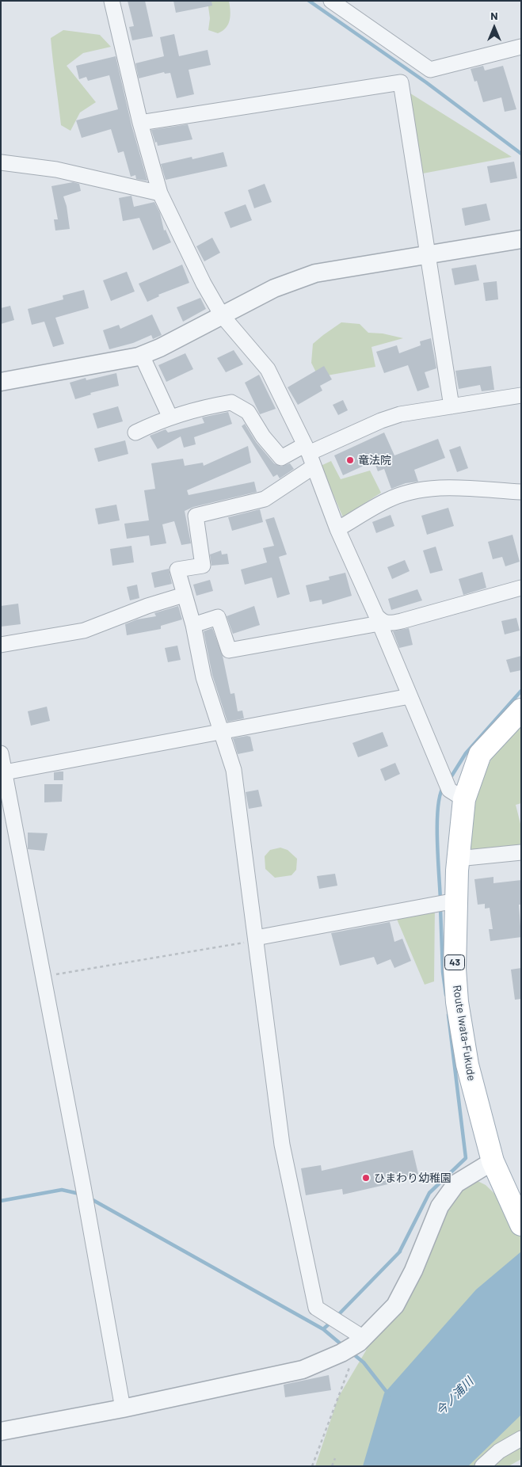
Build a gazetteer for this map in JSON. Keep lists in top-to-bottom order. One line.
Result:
{"streets":{"main road":["43","Route Iwata-Fukude"]},"water":["今ノ浦川"],"places":["竜法院","ひまわり幼稚園"],"north":"top"}
